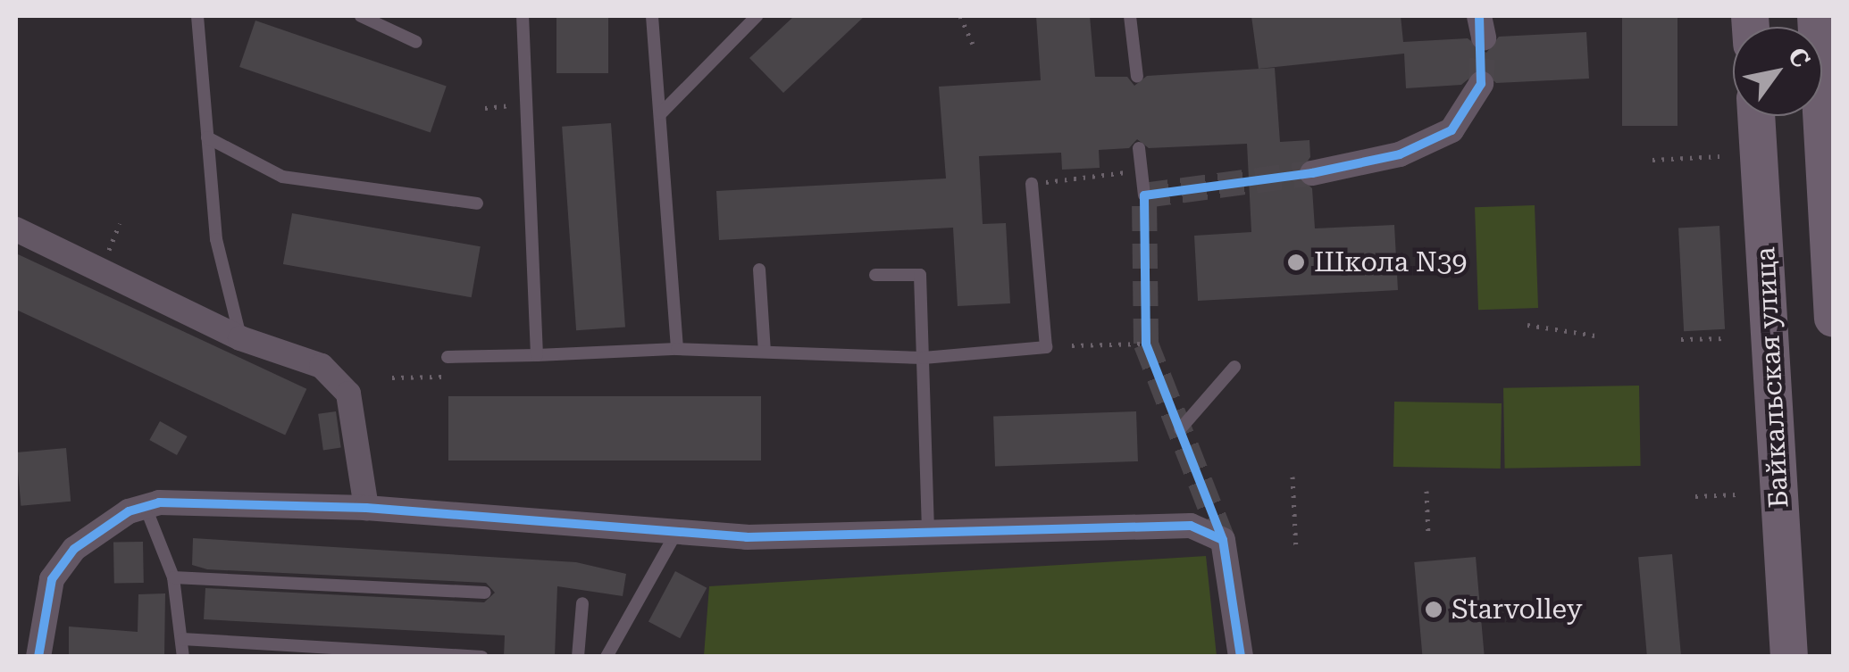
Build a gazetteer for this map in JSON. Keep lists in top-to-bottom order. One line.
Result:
{"streets":{"main road":["Байкальская улица"]},"places":["Школа N39","Starvolley"],"north":"top right"}
